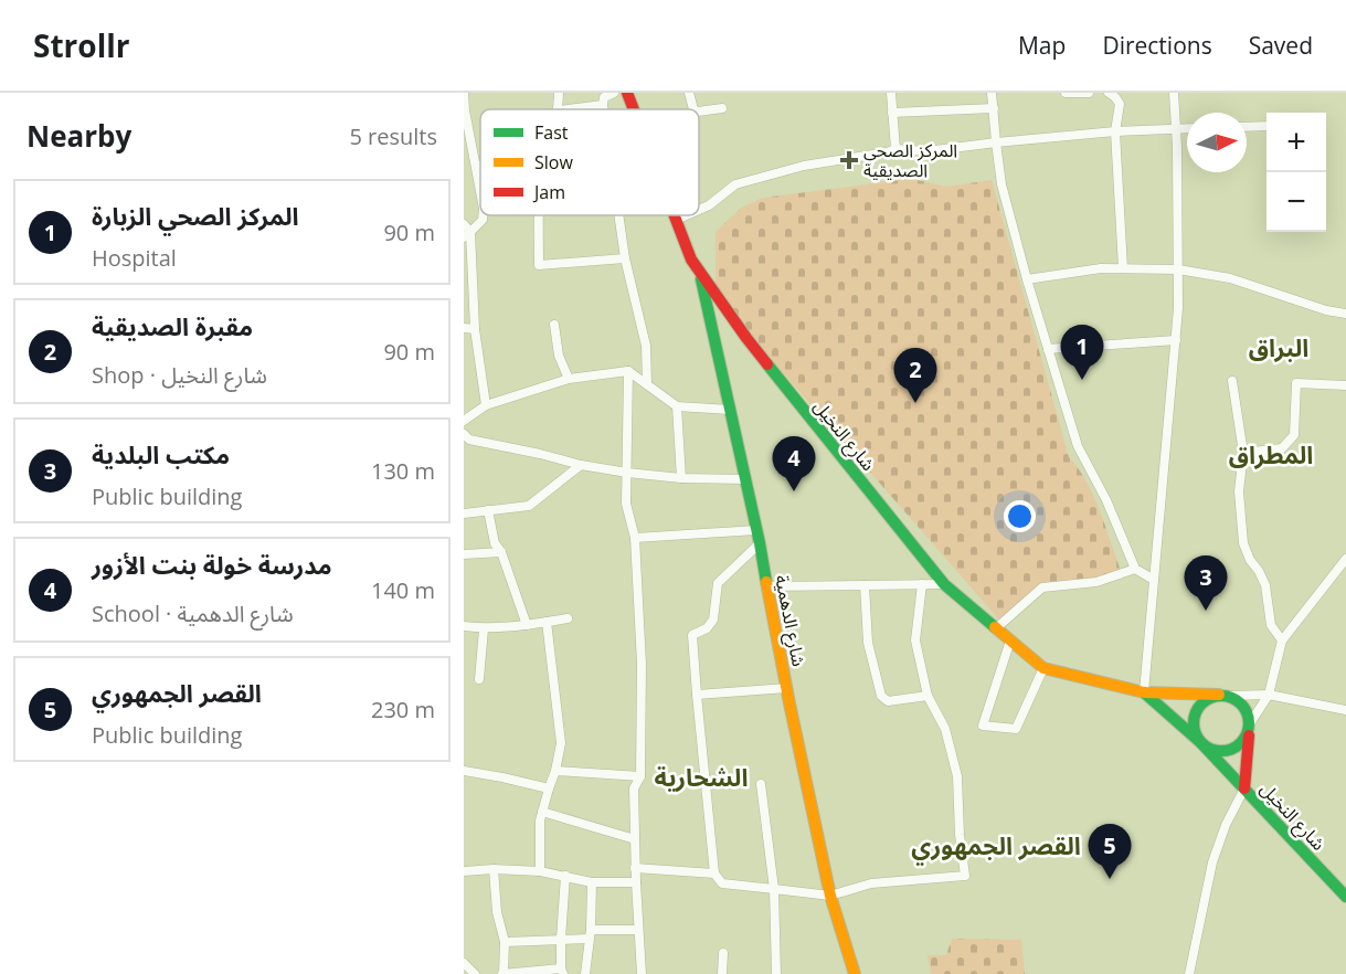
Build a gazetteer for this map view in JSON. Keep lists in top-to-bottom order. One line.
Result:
{"streets":{"street":["شارع النخيل","شارع الدهمية"]},"crossings":[["شارع النخيل","شارع الدهمية"]],"districts":["البراق","المطراق","الشحارية","القصر الجمهوري"],"places":{"health":["المركز الصحي الصديقية"]},"legend":["Fast","Slow","Jam"],"north":"right","page":{"header":"Strollr","nav":["Map","Directions","Saved"],"heading":["Nearby","5 results"],"map_buttons":["+","−"],"list":[{"mark":"1","name":"المركز الصحي الزبارة","note":"Hospital","value":"90 m"},{"mark":"2","name":"مقبرة الصديقية","note":"Shop · شارع النخيل","value":"90 m"},{"mark":"3","name":"مكتب البلدية","note":"Public building","value":"130 m"},{"mark":"4","name":"مدرسة خولة بنت الأزور","note":"School · شارع الدهمية","value":"140 m"},{"mark":"5","name":"القصر الجمهوري","note":"Public building","value":"230 m"}],"pins":["1","2","4","3","5"]}}
